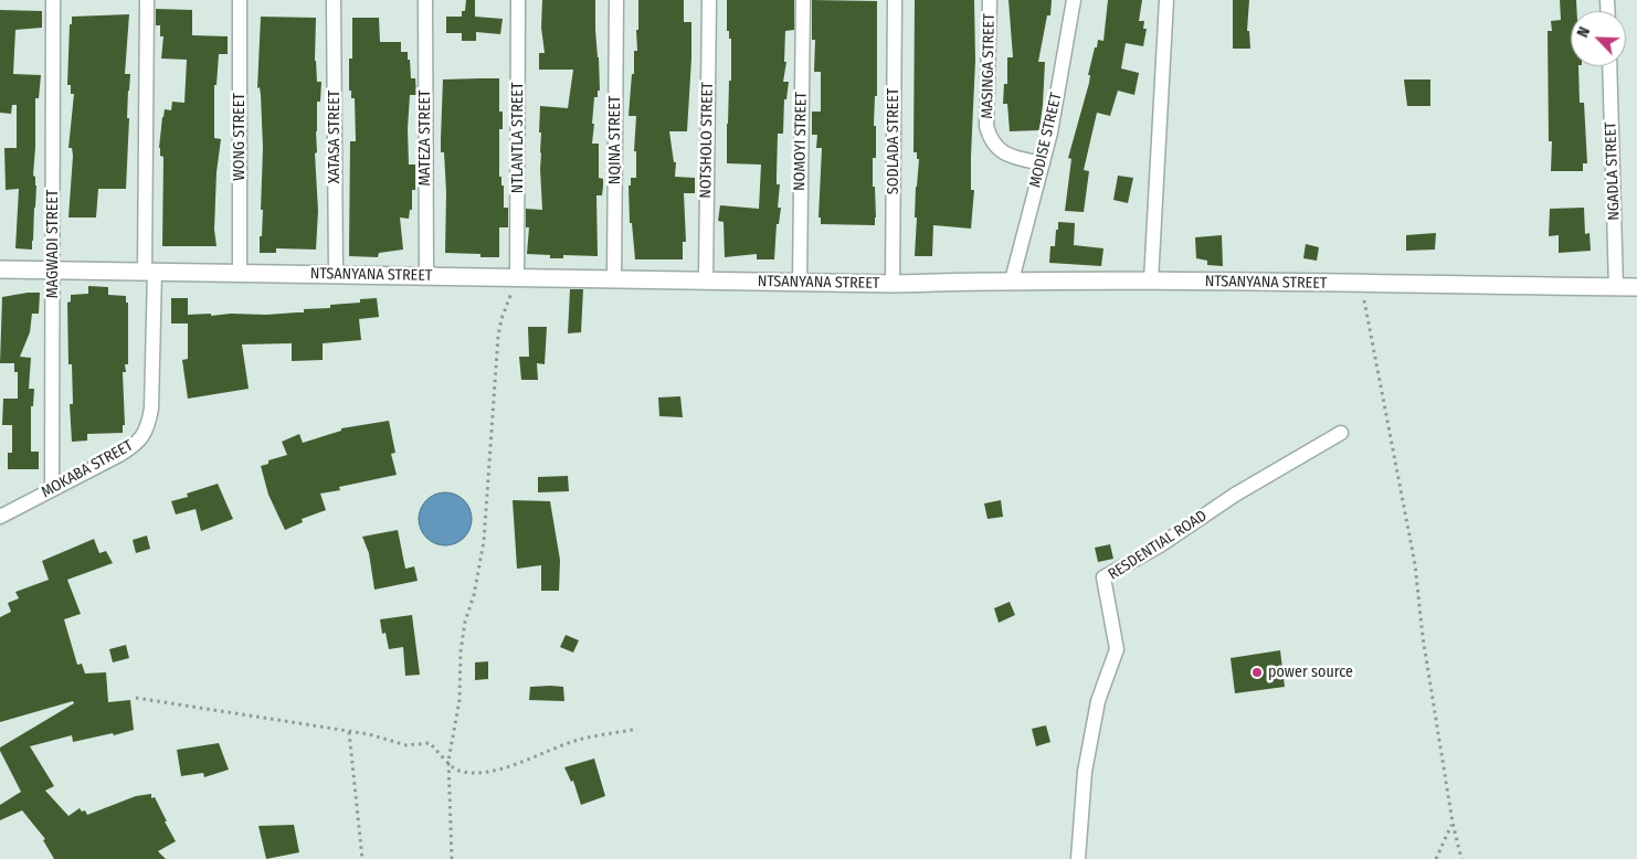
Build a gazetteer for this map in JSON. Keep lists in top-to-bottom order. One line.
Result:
{"streets":{"street":["MASINGA STREET","WONG STREET","XATASA STREET","MATEZA STREET","NTLANTLA STREET","NQINA STREET","NOTSHOLO STREET","MODISE STREET","NOMOYI STREET","SODLADA STREET","NGADLA STREET","MAGWADI STREET","NTSANYANA STREET","MOKABA STREET","RESDENTIAL ROAD"]},"crossings":[["MASINGA STREET","MODISE STREET"],["WONG STREET","NTSANYANA STREET"],["XATASA STREET","NTSANYANA STREET"],["MATEZA STREET","NTSANYANA STREET"],["NTLANTLA STREET","NTSANYANA STREET"],["NQINA STREET","NTSANYANA STREET"],["NOTSHOLO STREET","NTSANYANA STREET"],["MODISE STREET","NTSANYANA STREET"],["NOMOYI STREET","NTSANYANA STREET"],["SODLADA STREET","NTSANYANA STREET"],["NGADLA STREET","NTSANYANA STREET"],["MAGWADI STREET","NTSANYANA STREET"],["MAGWADI STREET","MOKABA STREET"],["NTSANYANA STREET","MOKABA STREET"]],"places":["power source"],"north":"top left"}
